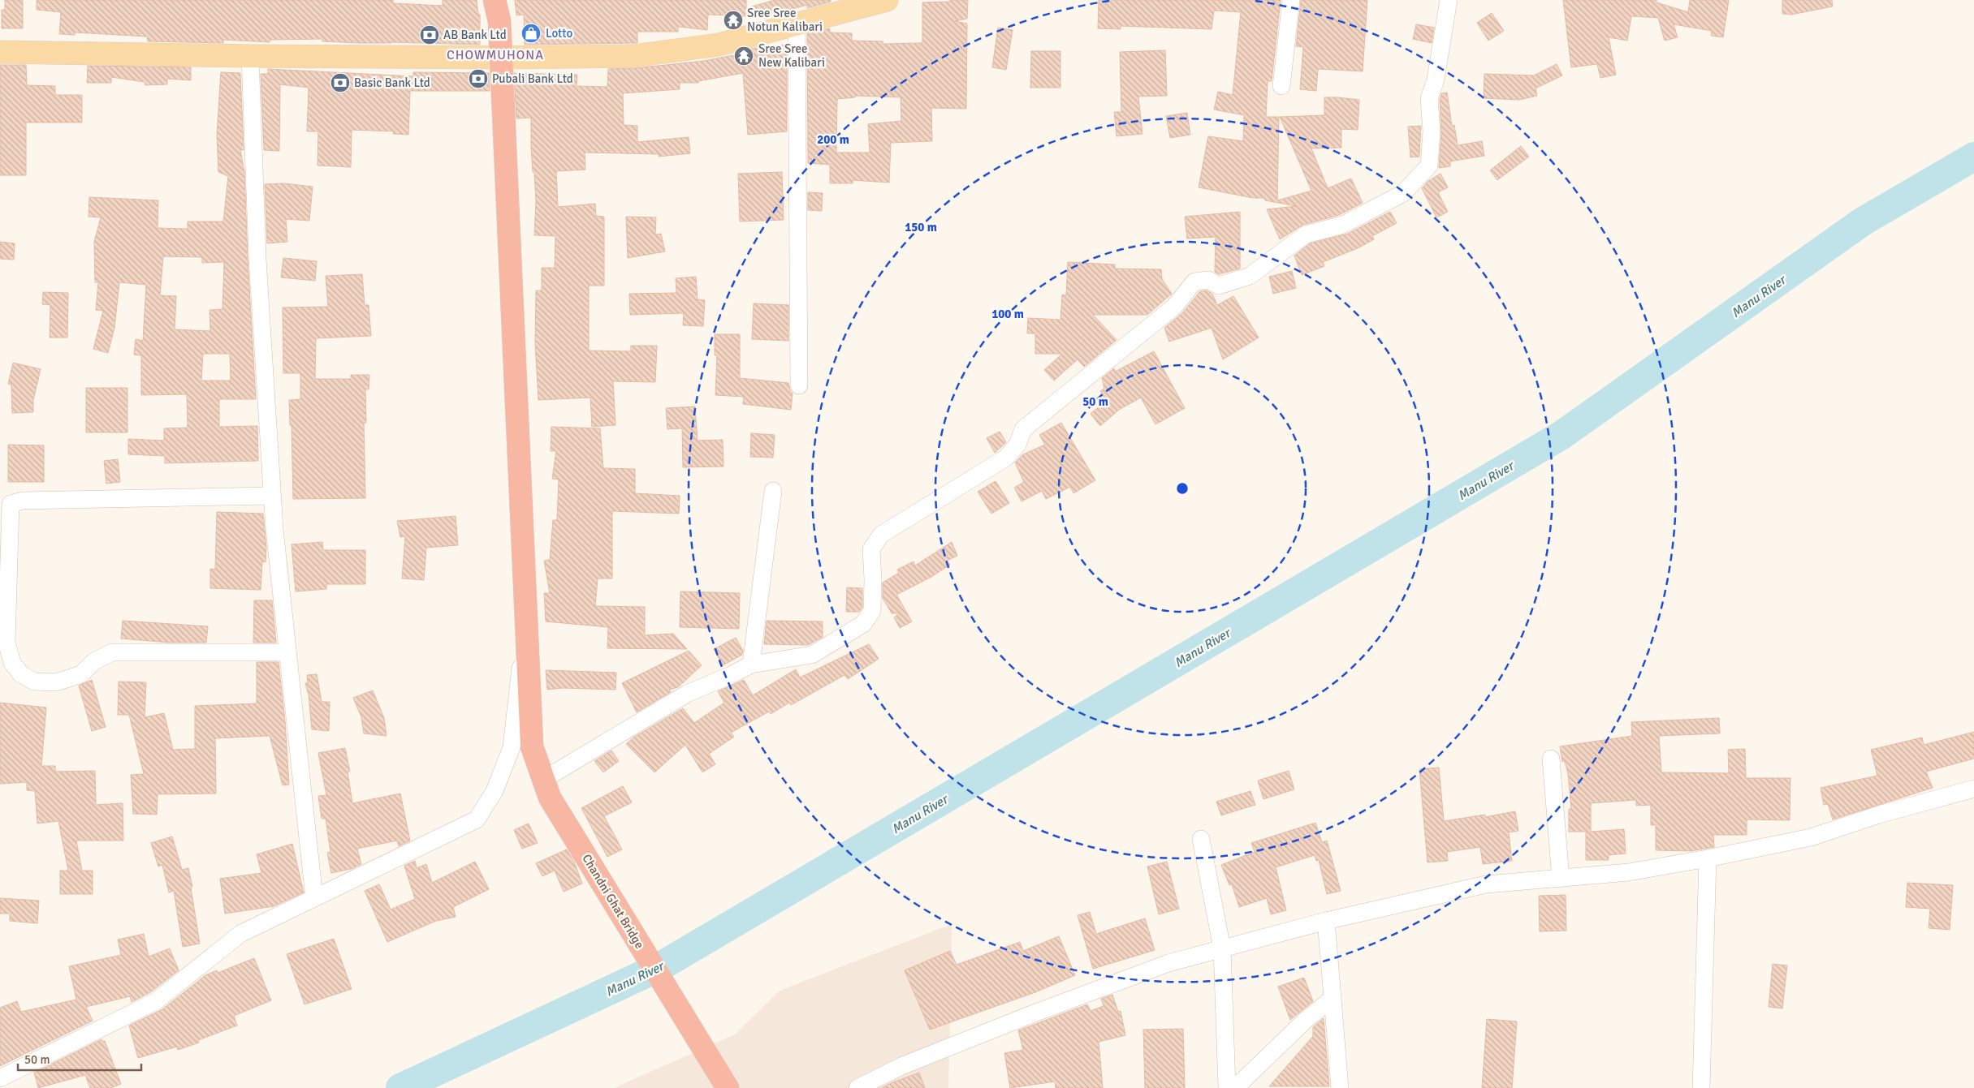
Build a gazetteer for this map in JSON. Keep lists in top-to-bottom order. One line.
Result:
{"streets":{"highway":["Chandni Ghat Bridge"]},"districts":["CHOWMUHONA"],"water":["Manu River"],"places":{"temple":["Sree Sree Notun Kalibari","Sree Sree New Kalibari"],"shop":["Lotto"],"bank":["AB Bank Ltd","Pubali Bank Ltd","Basic Bank Ltd"]},"scale_bar":"50 m","rings":["200 m","150 m","100 m","50 m"]}
